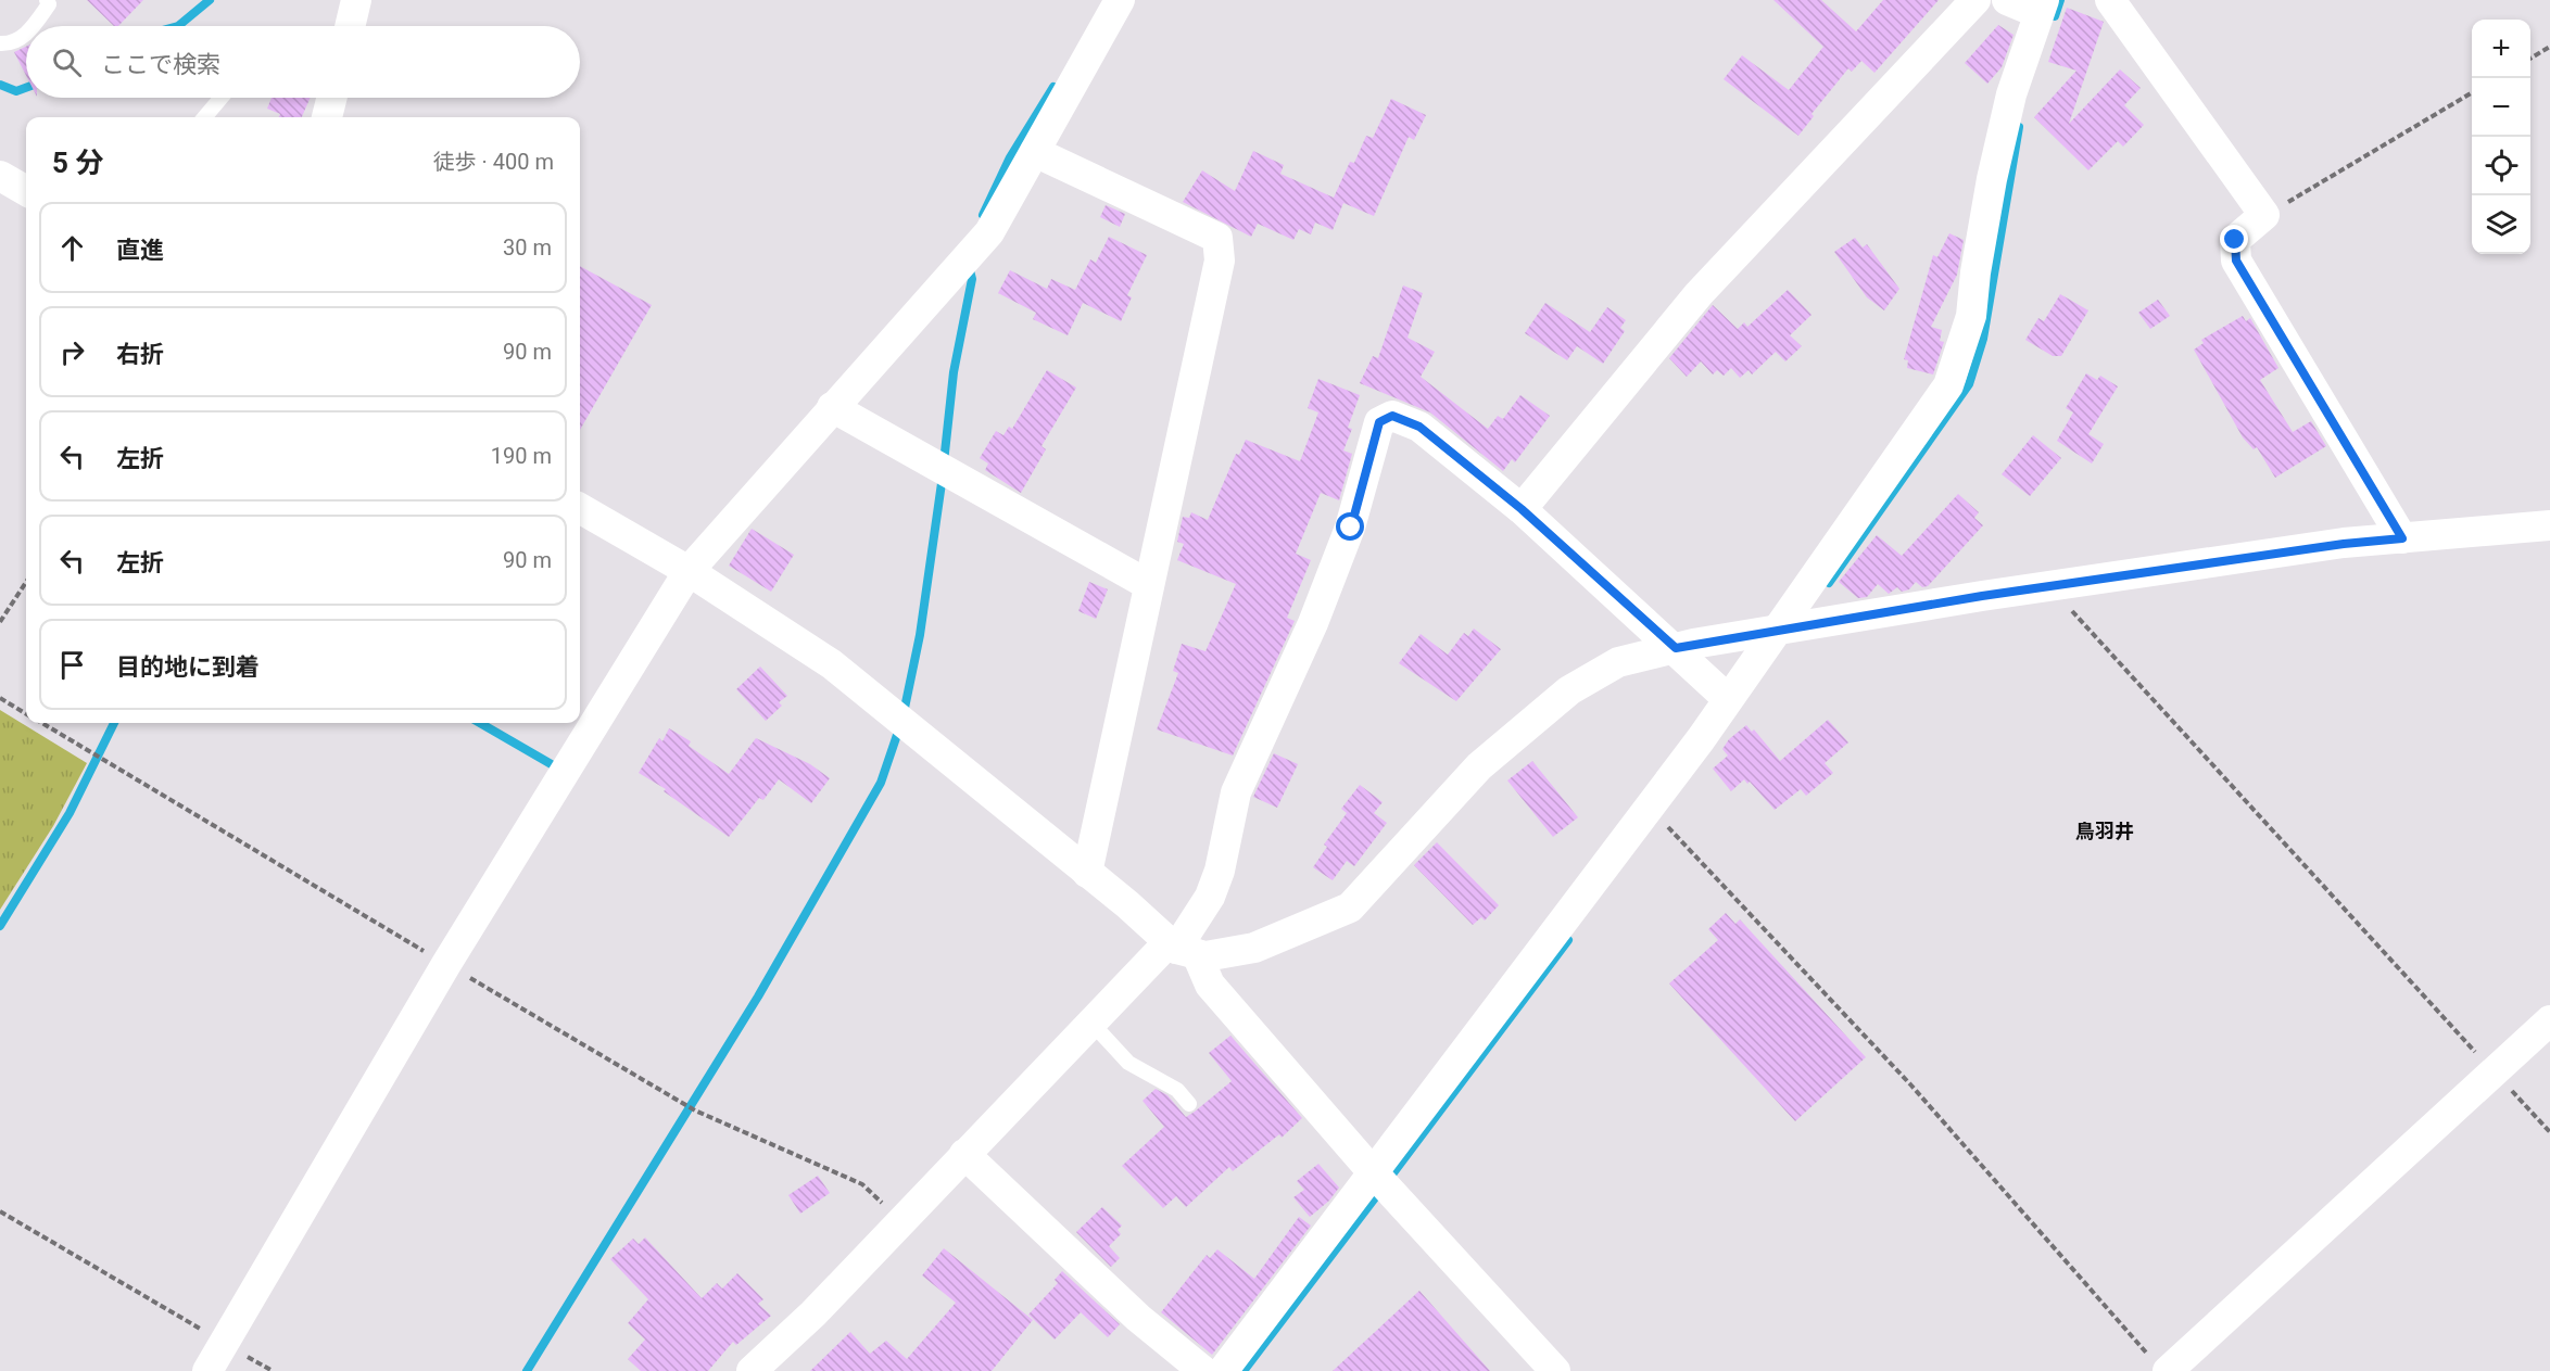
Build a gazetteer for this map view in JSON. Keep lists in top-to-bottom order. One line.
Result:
{"districts":["鳥羽井"],"page":{"map_buttons":["+","−"],"search":"ここで検索","heading":["5 分","徒歩 · 400 m"],"list":[["直進","30 m"],["右折","90 m"],["左折","190 m"],["左折","90 m"],"目的地に到着"]}}
